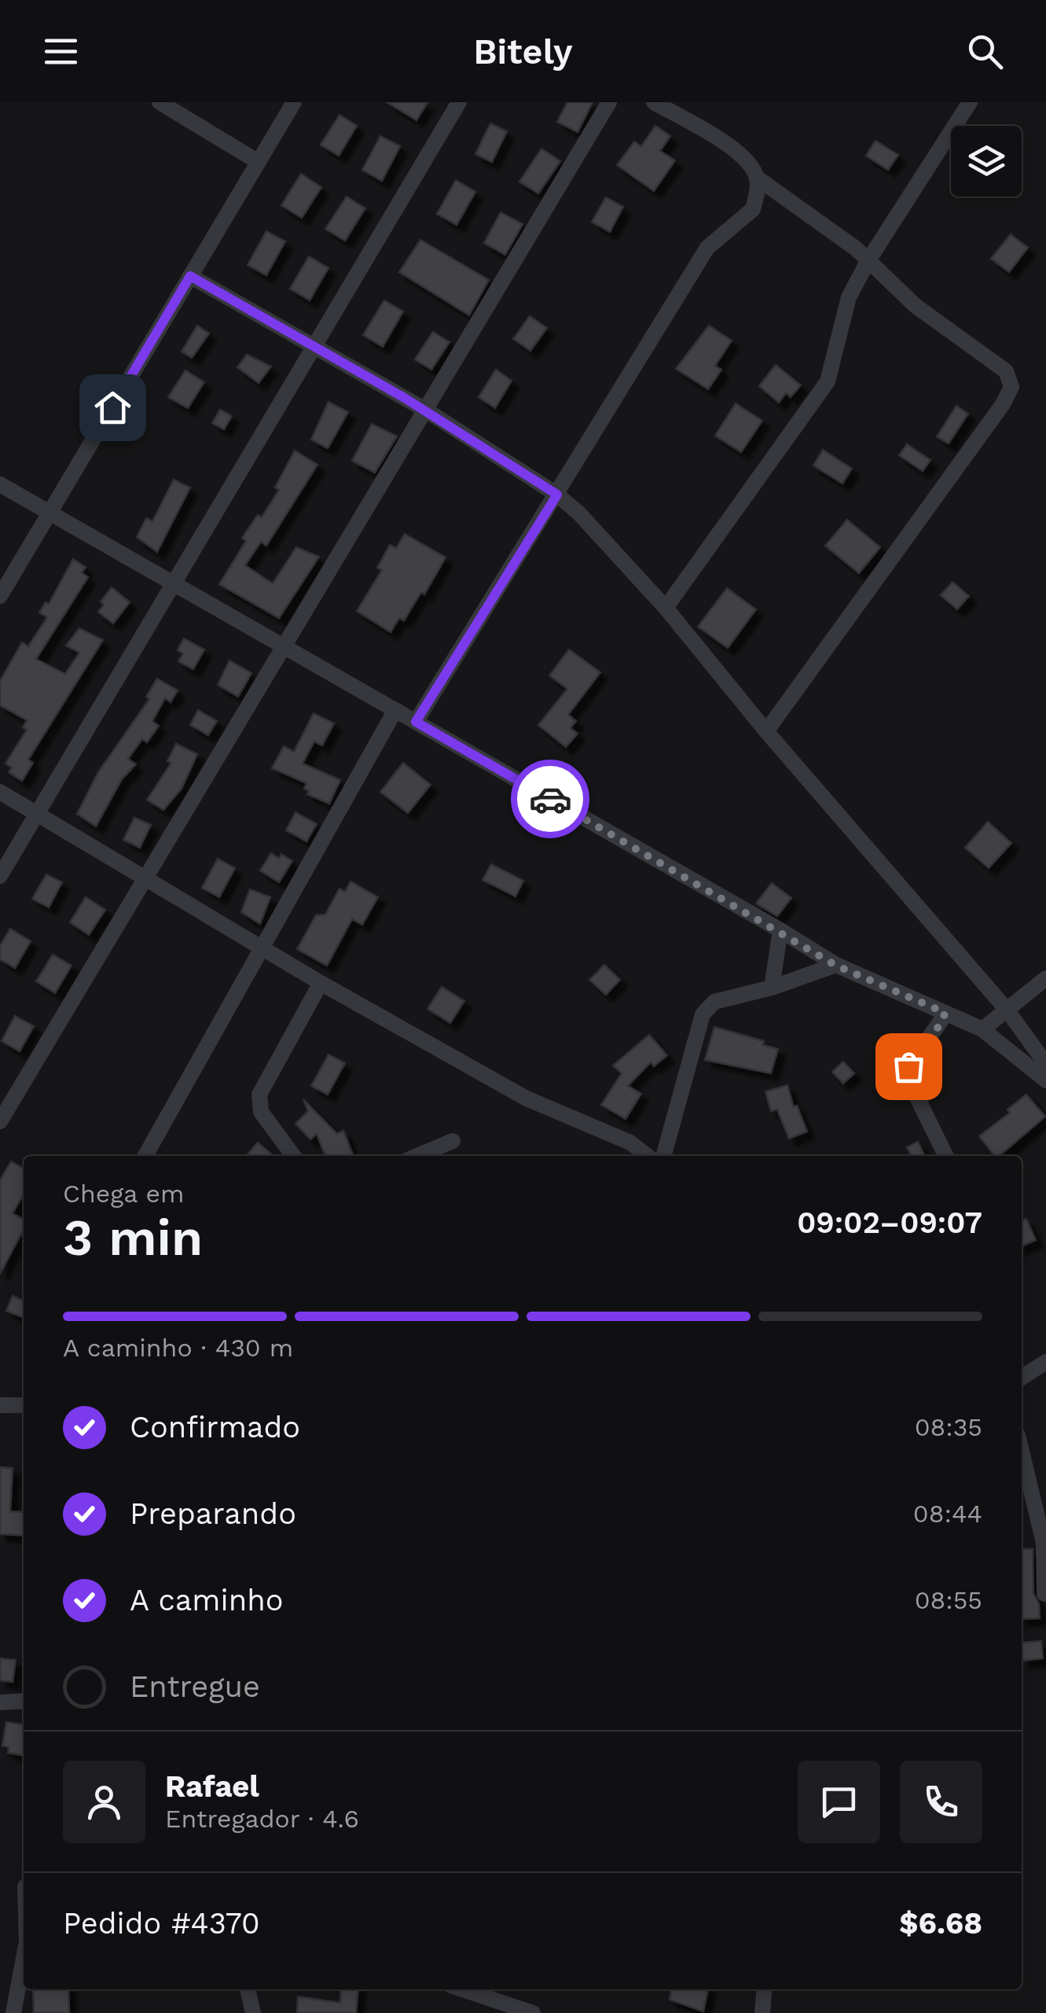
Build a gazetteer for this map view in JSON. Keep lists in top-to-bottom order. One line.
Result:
{"page":{"header":"Bitely","heading":["3 min","Chega em","09:02–09:07"],"panel":["Rafael","Entregador · 4.6","Pedido #4370","$6.68"],"bar":"A caminho · 430 m","list":[["Confirmado","08:35"],["Preparando","08:44"],["A caminho","08:55"],"Entregue"]}}
